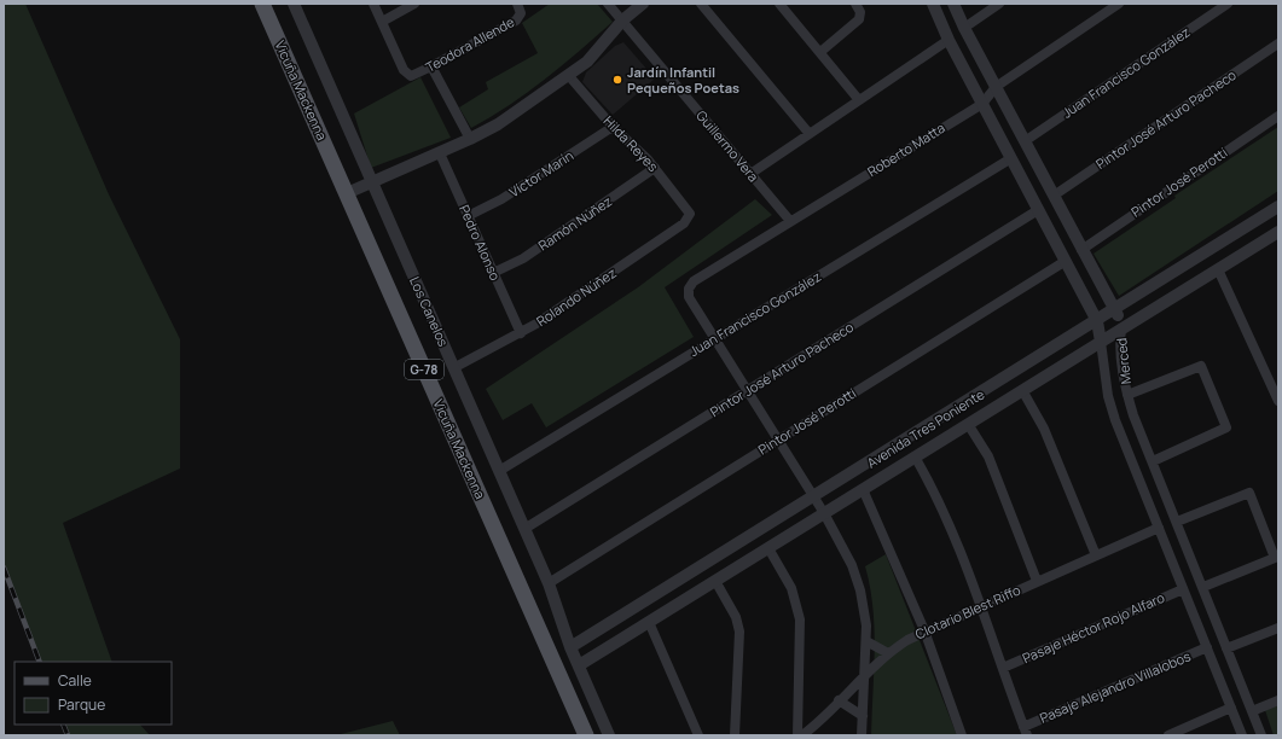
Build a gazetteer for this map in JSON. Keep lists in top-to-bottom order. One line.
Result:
{"streets":{"main road":["Vicuña Mackenna","G-78"],"street":["Teodora Allende","Juan Francisco González","Pintor José Arturo Pacheco","Hilda Reyes","Guillermo Vera","Roberto Matta","Víctor Marín","Pintor José Perotti","Ramón Núñez","Pedro Alonso","Rolando Núñez","Los Canelos","Merced","Avenida Tres Poniente","Clotario Blest Riffo","Pasaje Héctor Rojo Alfaro","Pasaje Alejandro Villalobos"]},"crossings":[["Juan Francisco González","Roberto Matta"],["Juan Francisco González","Los Canelos"],["Juan Francisco González","Merced"],["Pintor José Arturo Pacheco","Los Canelos"],["Pintor José Arturo Pacheco","Merced"],["Hilda Reyes","Víctor Marín"],["Hilda Reyes","Ramón Núñez"],["Hilda Reyes","Rolando Núñez"],["Guillermo Vera","Roberto Matta"],["Roberto Matta","Merced"],["Víctor Marín","Pedro Alonso"],["Pintor José Perotti","Los Canelos"],["Pintor José Perotti","Merced"],["Ramón Núñez","Pedro Alonso"],["Pedro Alonso","Rolando Núñez"],["Rolando Núñez","Los Canelos"],["Los Canelos","Avenida Tres Poniente"],["Merced","Avenida Tres Poniente"],["Merced","Clotario Blest Riffo"],["Merced","Pasaje Héctor Rojo Alfaro"],["Merced","Pasaje Alejandro Villalobos"]],"places":["Jardín Infantil Pequeños Poetas"],"legend":["Calle","Parque"]}
